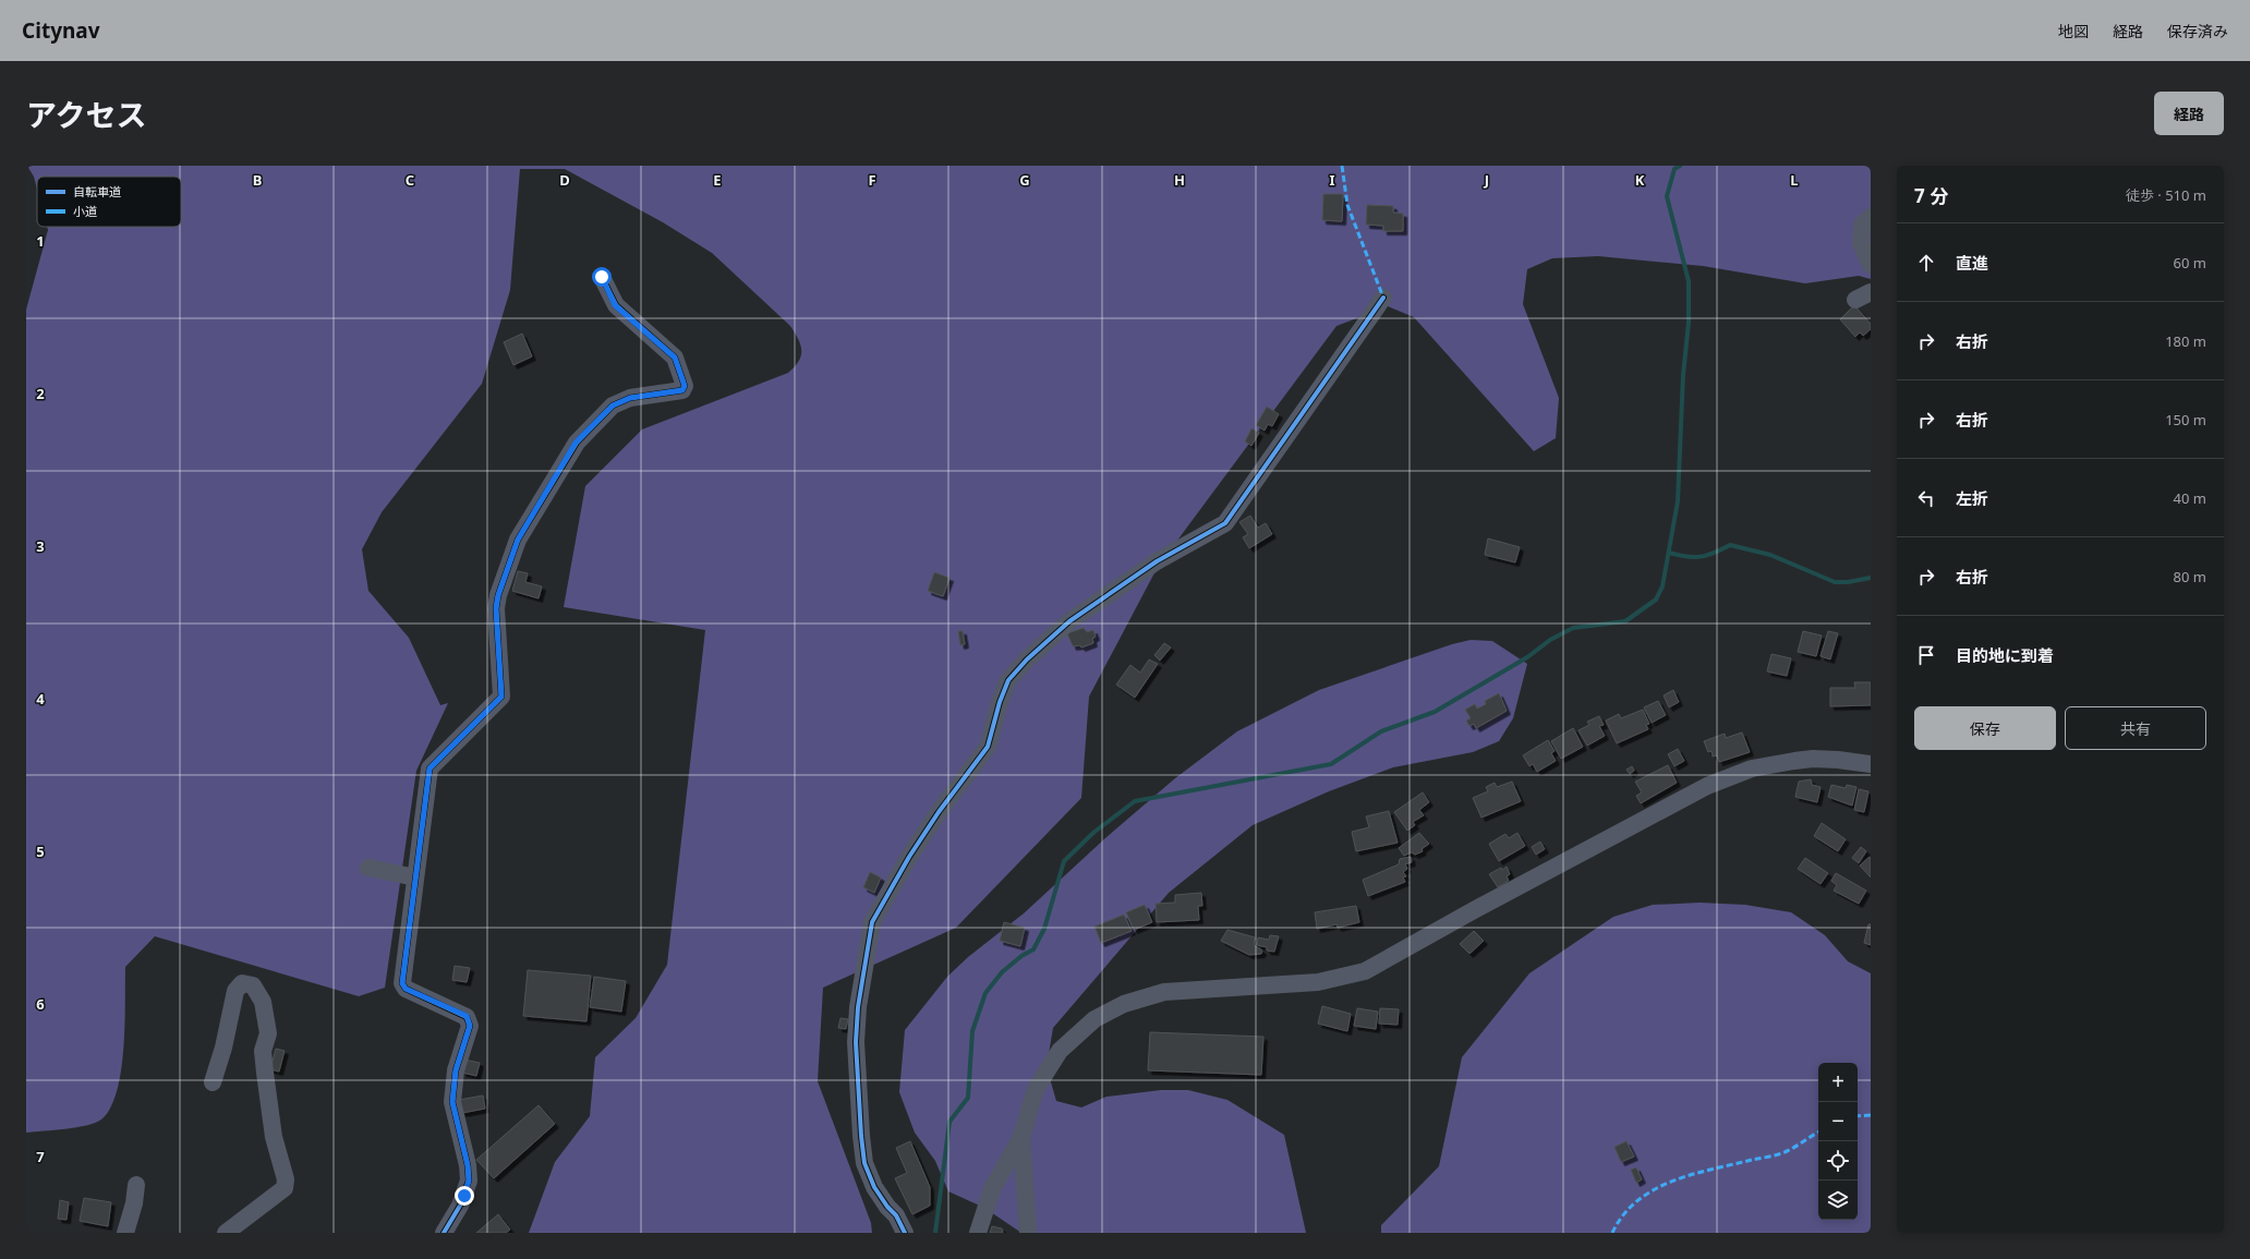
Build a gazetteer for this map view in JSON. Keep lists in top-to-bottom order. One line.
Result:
{"legend":["自転車道","小道"],"page":{"header":"Citynav","nav":["地図","経路","保存済み"],"title":"アクセス","buttons":["経路",["保存","共有"]],"heading":["7 分","徒歩 · 510 m"],"list":[["直進","60 m"],["右折","180 m"],["右折","150 m"],["左折","40 m"],["右折","80 m"],"目的地に到着"],"map_buttons":["+","−"]},"grid":{"columns":["B","C","D","E","F","G","H","I","J","K","L"],"rows":["1","2","3","4","5","6","7"]}}
